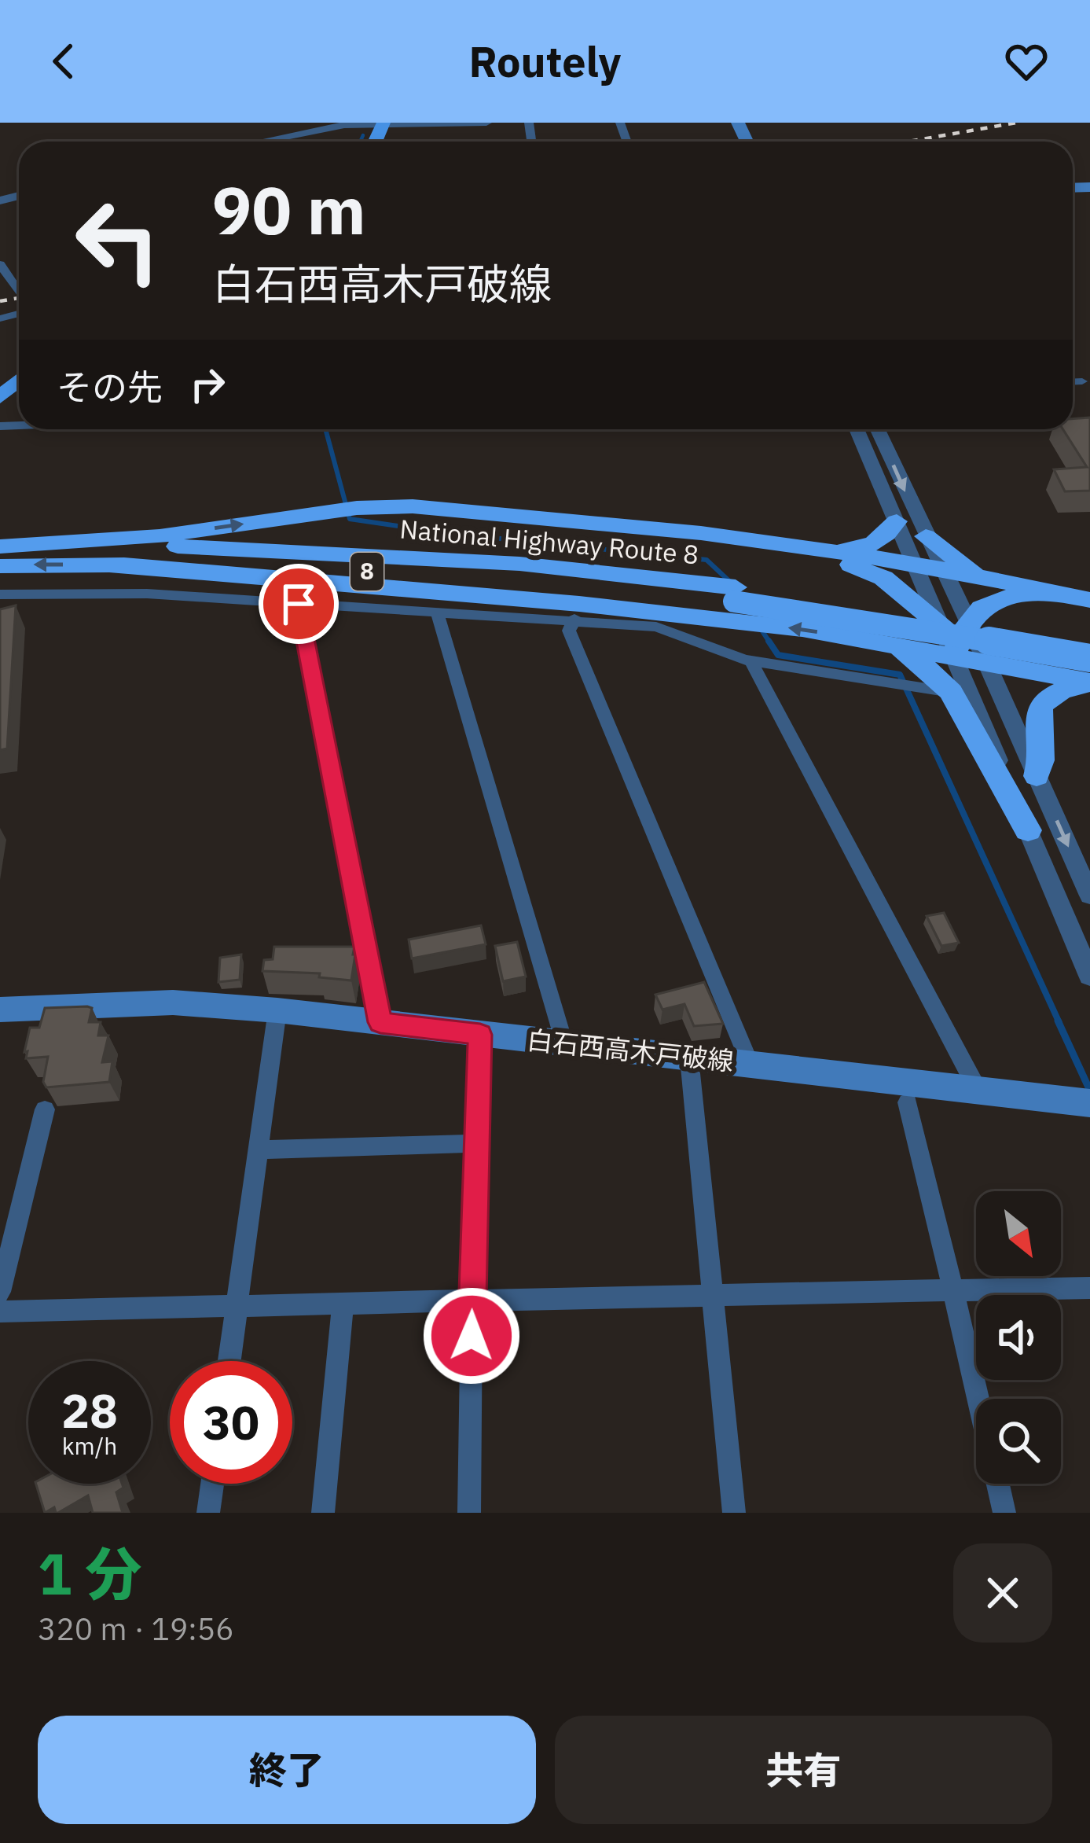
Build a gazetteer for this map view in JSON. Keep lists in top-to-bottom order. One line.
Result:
{"streets":{"highway":["National Highway Route 8","8"],"main road":["白石西高木戸破線"]},"north":"bottom right","page":{"header":"Routely","turn":["90 m","白石西高木戸破線"],"then":"その先","speed":"28 km/h","limit":"30","heading":["1 分","320 m · 19:56"],"buttons":["終了","共有"]}}
